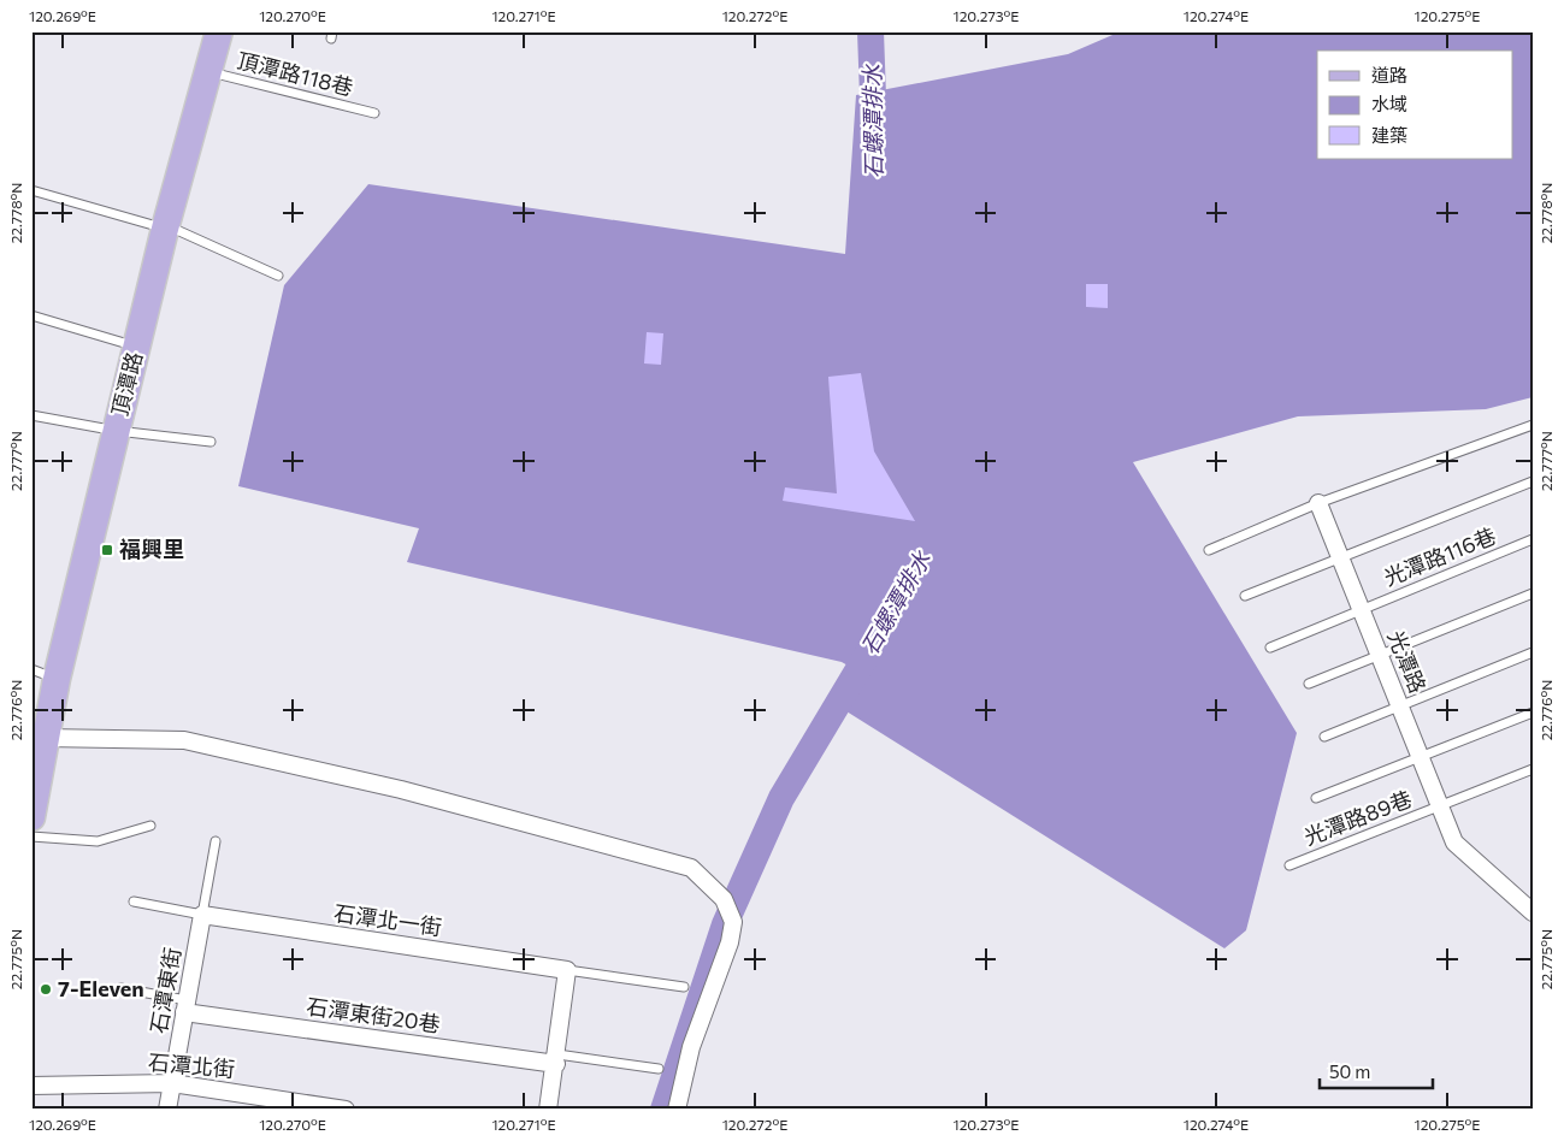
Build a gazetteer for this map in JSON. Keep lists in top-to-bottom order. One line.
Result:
{"streets":{"main road":["頂潭路"],"street":["光潭路","石潭北一街","石潭東街","石潭東街20巷","石潭北街"],"lane":["頂潭路118巷","光潭路116巷","光潭路89巷"]},"crossings":[["頂潭路118巷","頂潭路"],["光潭路116巷","光潭路"],["光潭路","光潭路89巷"],["石潭北一街","石潭東街"],["石潭東街","石潭東街20巷"],["石潭東街","石潭北街"]],"water":["石螺潭排水"],"places":{"transit":["福興里"],"other":["7-Eleven"]},"legend":["道路","水域","建築"],"scale_bar":"50 m","coordinates":["120.269°E","120.270°E","120.271°E","120.272°E","120.273°E","120.274°E","120.275°E","22.778°N","22.777°N","22.776°N","22.775°N"]}
